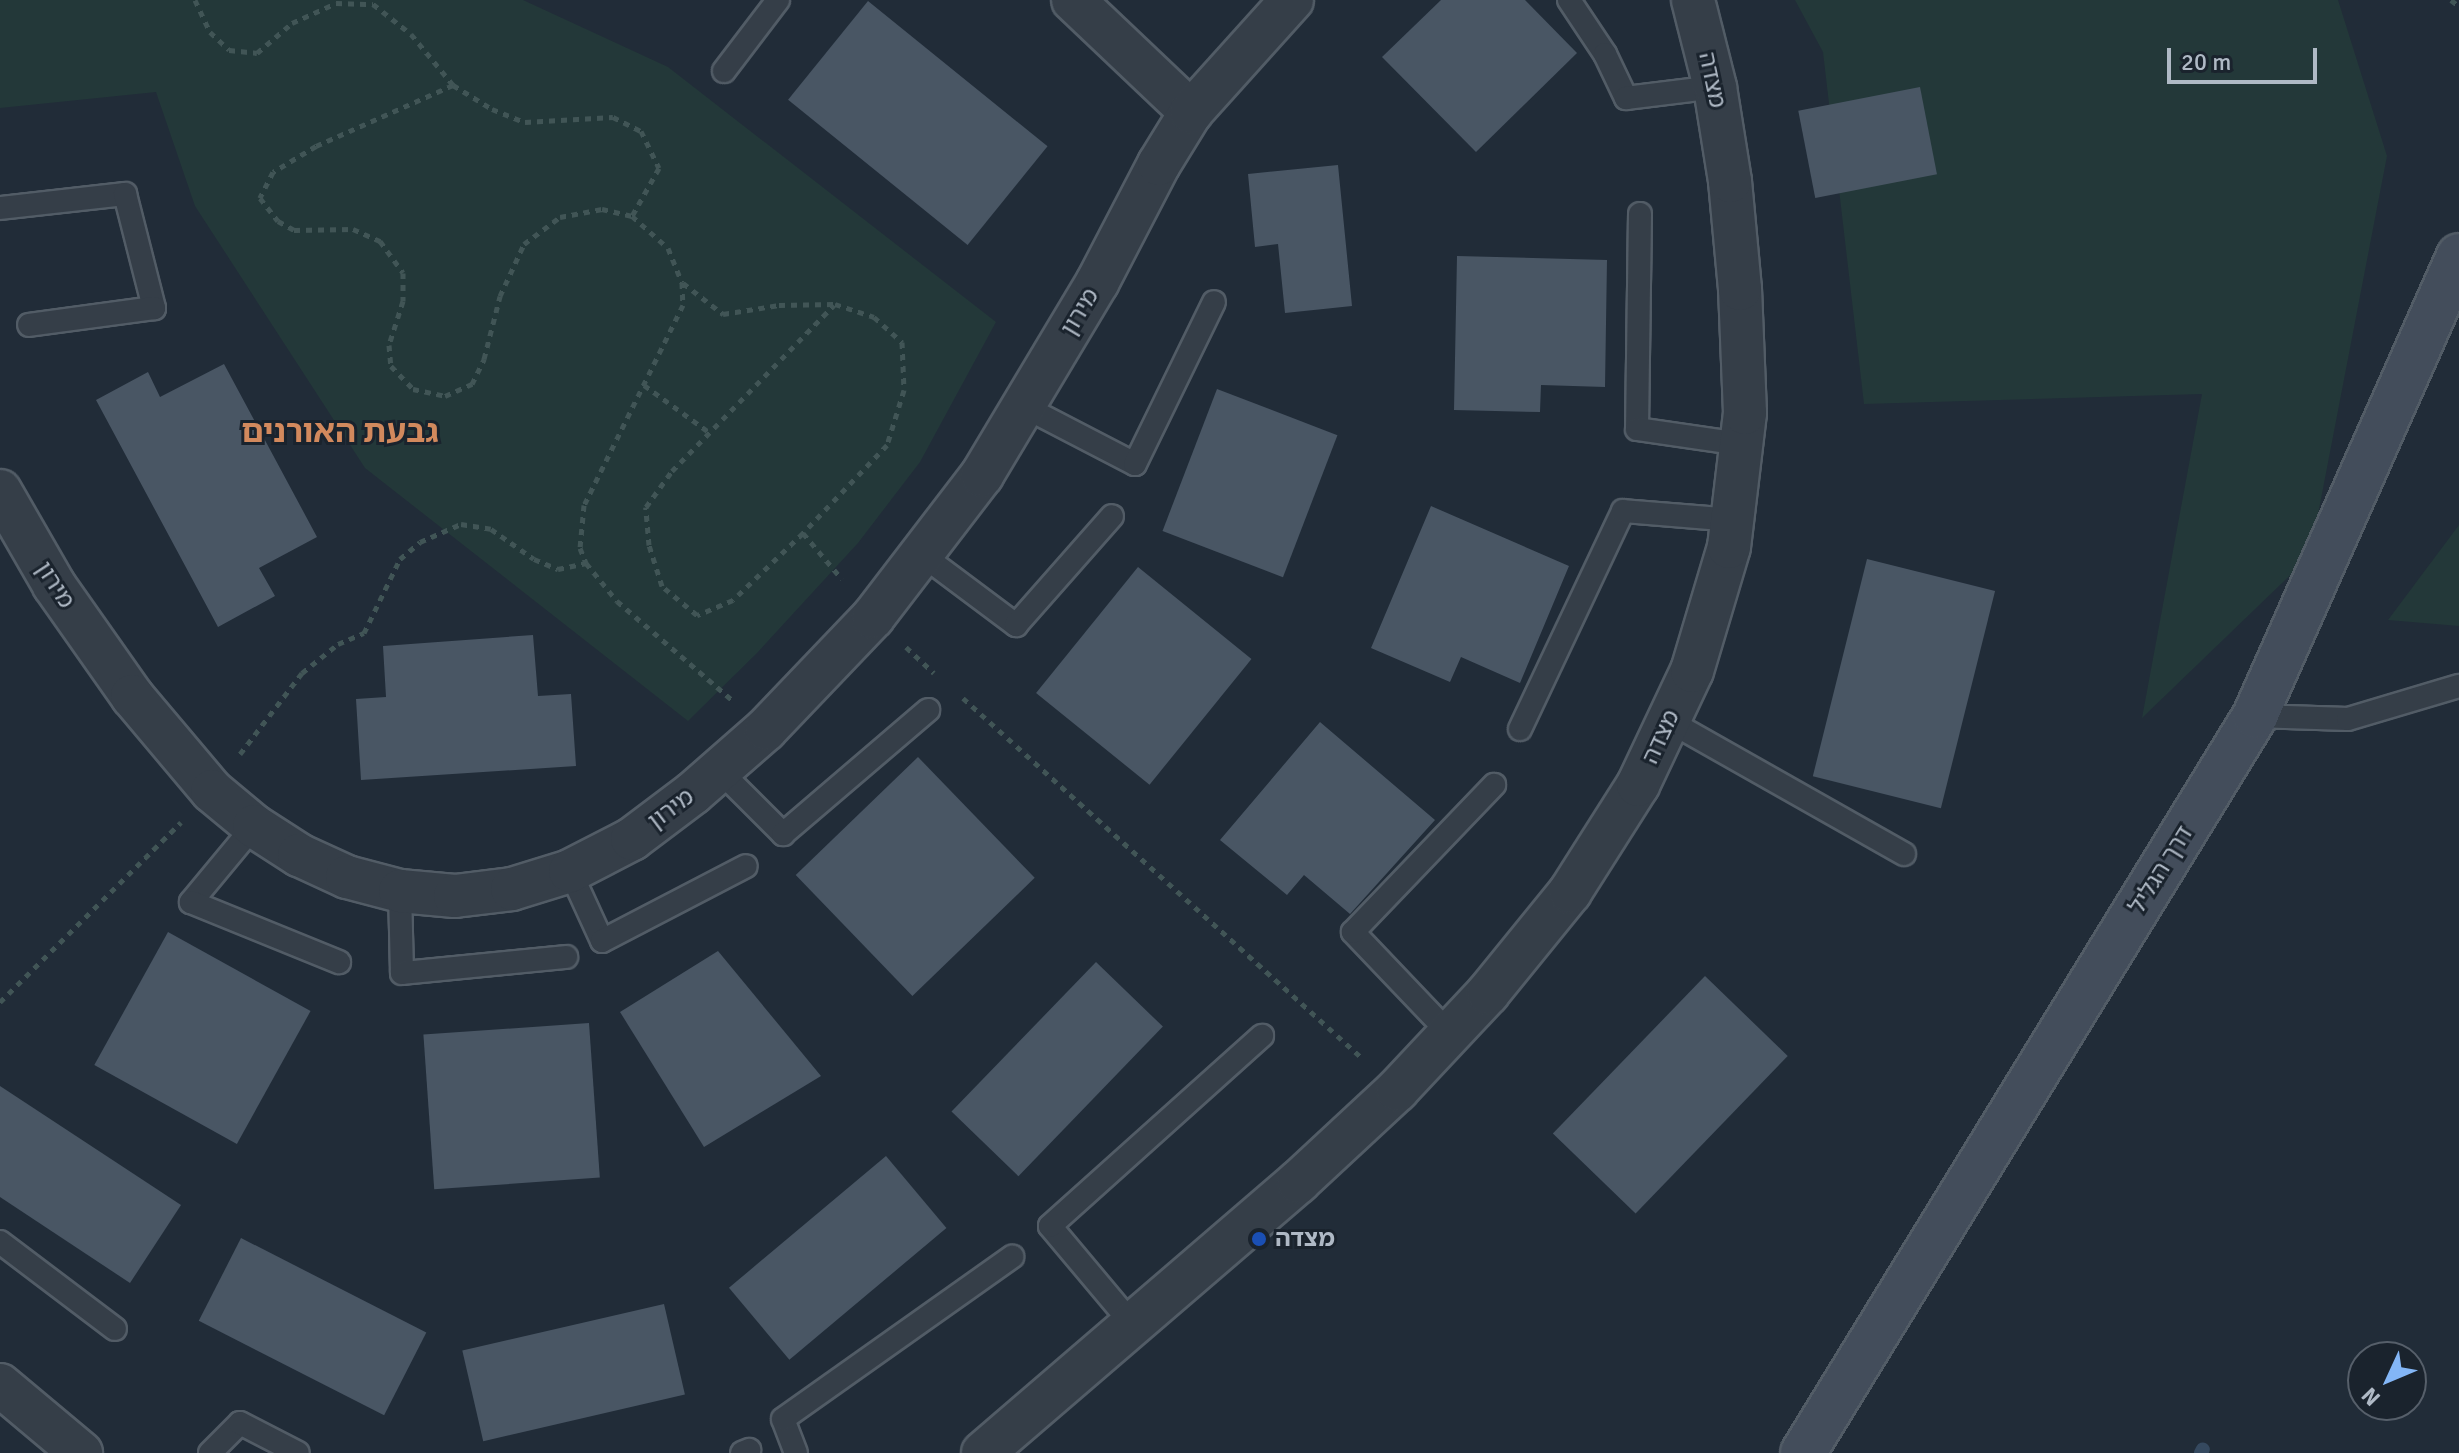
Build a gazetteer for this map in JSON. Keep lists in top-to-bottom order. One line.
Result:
{"streets":{"street":["מצדה","מירון","דרך הגליל"]},"districts":["גבעת האורנים"],"places":["מצדה"],"scale_bar":"20 m","north":"bottom left"}
